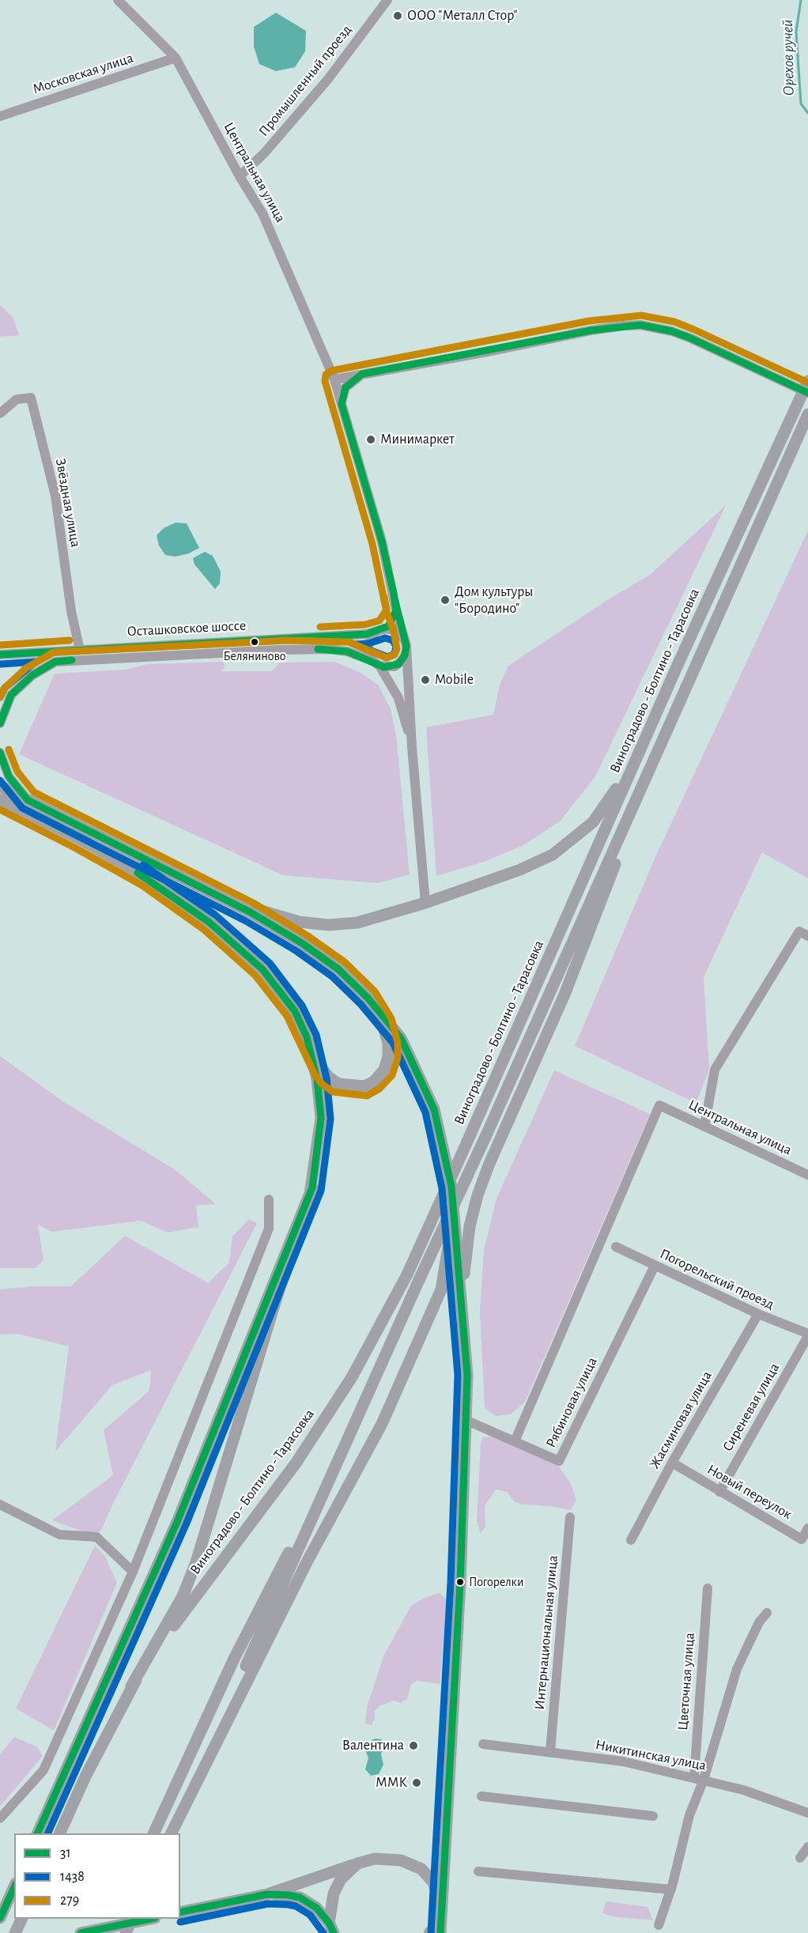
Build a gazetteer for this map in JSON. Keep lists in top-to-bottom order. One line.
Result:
{"streets":{"main road":["Виноградово - Болтино - Тарасовка"],"street":["Московская улица","Промышленный проезд","Центральная улица","Звёздная улица","Осташковское шоссе","Погорельский проезд","Рябиновая улица","Сиреневая улица","Жасминовая улица","Новый переулок","Интернациональная улица","Цветочная улица","Никитинская улица"]},"crossings":[["Московская улица","Центральная улица"],["Промышленный проезд","Центральная улица"],["Центральная улица","Осташковское шоссе"],["Центральная улица","Рябиновая улица"],["Звёздная улица","Осташковское шоссе"],["Погорельский проезд","Рябиновая улица"],["Погорельский проезд","Сиреневая улица"],["Погорельский проезд","Жасминовая улица"],["Сиреневая улица","Новый переулок"],["Жасминовая улица","Новый переулок"],["Интернациональная улица","Никитинская улица"],["Цветочная улица","Никитинская улица"]],"water":["Орехов ручей"],"places":["ООО \"Металл Стор\"","Минимаркет","Дом культуры \"Бородино\"","Беляниново","Mobile","Погорелки","Валентина","ММК"],"lines":["transit line 279","transit line 31","transit line 1438"],"legend":["31","1438","279"]}
